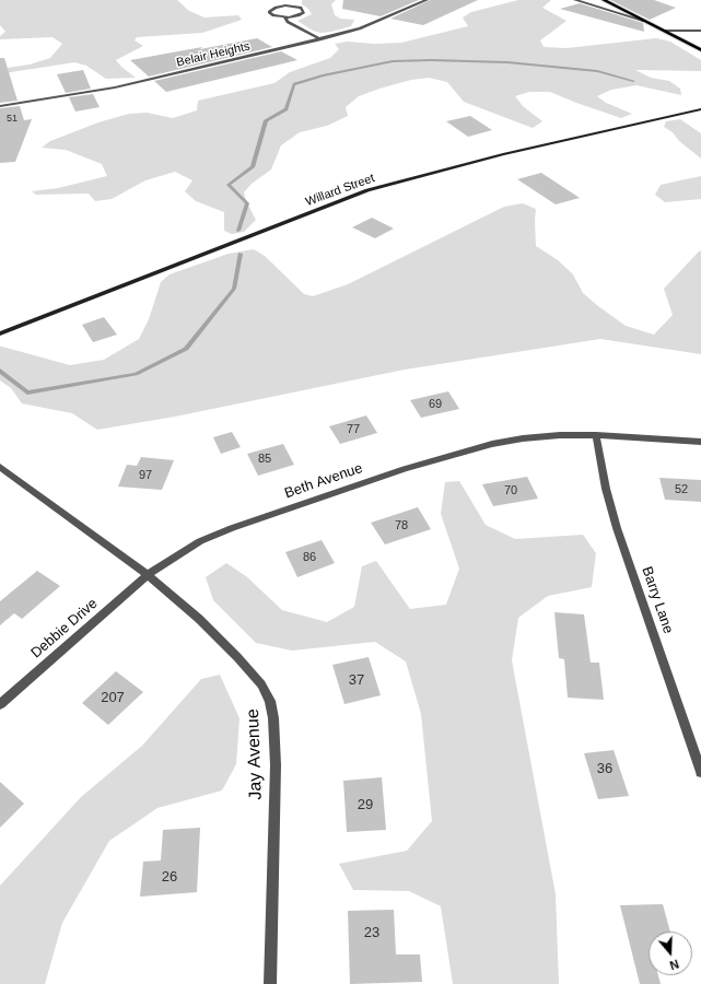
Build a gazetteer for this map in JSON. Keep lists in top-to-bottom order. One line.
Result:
{"streets":{"street":["Belair Heights","Willard Street","Beth Avenue","Barry Lane","Debbie Drive","Jay Avenue"]},"crossings":[["Beth Avenue","Barry Lane"],["Beth Avenue","Debbie Drive"],["Beth Avenue","Jay Avenue"],["Debbie Drive","Jay Avenue"]],"house_numbers":["51","69","77","85","97","52","70","78","86","37","207","36","29","26","23"],"north":"bottom"}
